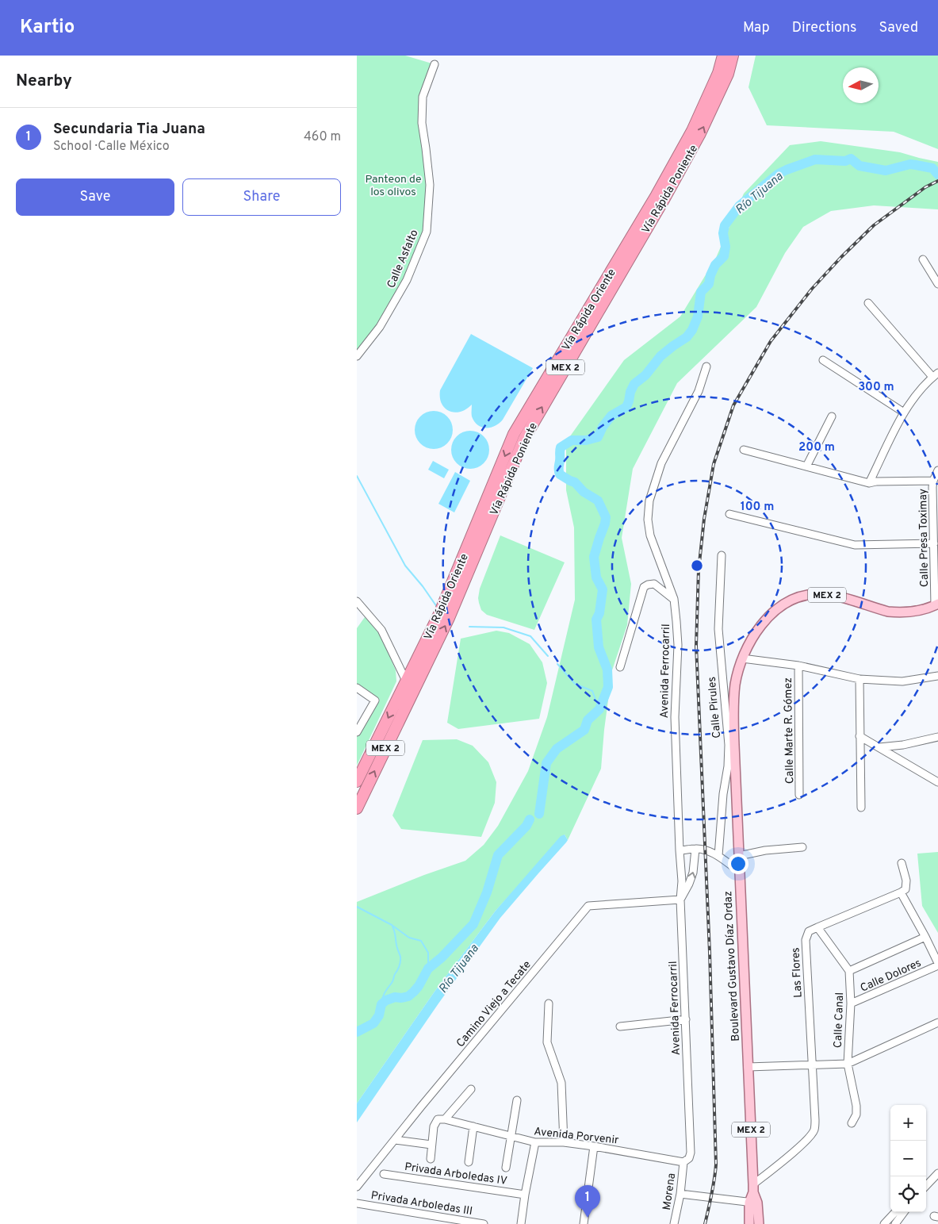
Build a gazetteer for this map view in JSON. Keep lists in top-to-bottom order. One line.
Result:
{"streets":{"highway":["Vía Rápida Poniente","Vía Rápida Oriente","MEX 2"],"main road":["Boulevard Gustavo Díaz Ordaz"],"street":["Calle Asfalto","Calle Presa Toximay","Avenida Ferrocarril","Calle Pirules","Calle Marte R. Gómez","Las Flores","Calle Dolores","Camino Viejo a Tecate","Calle Canal","Avenida Porvenir","Privada Arboledas IV","Morena","Privada Arboledas III"]},"crossings":[["Calle Presa Toximay","Boulevard Gustavo Díaz Ordaz"],["Avenida Ferrocarril","Camino Viejo a Tecate"],["Avenida Ferrocarril","Avenida Porvenir"],["Avenida Ferrocarril","Morena"],["Calle Pirules","Boulevard Gustavo Díaz Ordaz"],["Boulevard Gustavo Díaz Ordaz","Las Flores"],["Calle Dolores","Calle Canal"],["Avenida Porvenir","Morena"]],"one_way":["Vía Rápida Poniente","Vía Rápida Oriente"],"water":["Río Tijuana"],"parks":["Panteon de los olivos"],"north":"left","page":{"header":"Kartio","nav":["Map","Directions","Saved"],"heading":"Nearby","list":[{"mark":"1","name":"Secundaria Tia Juana","note":"School · Calle México","value":"460 m"}],"buttons":["Save","Share"],"map_buttons":["+","−"],"pins":"1"},"rings":["300 m","200 m","100 m"]}
